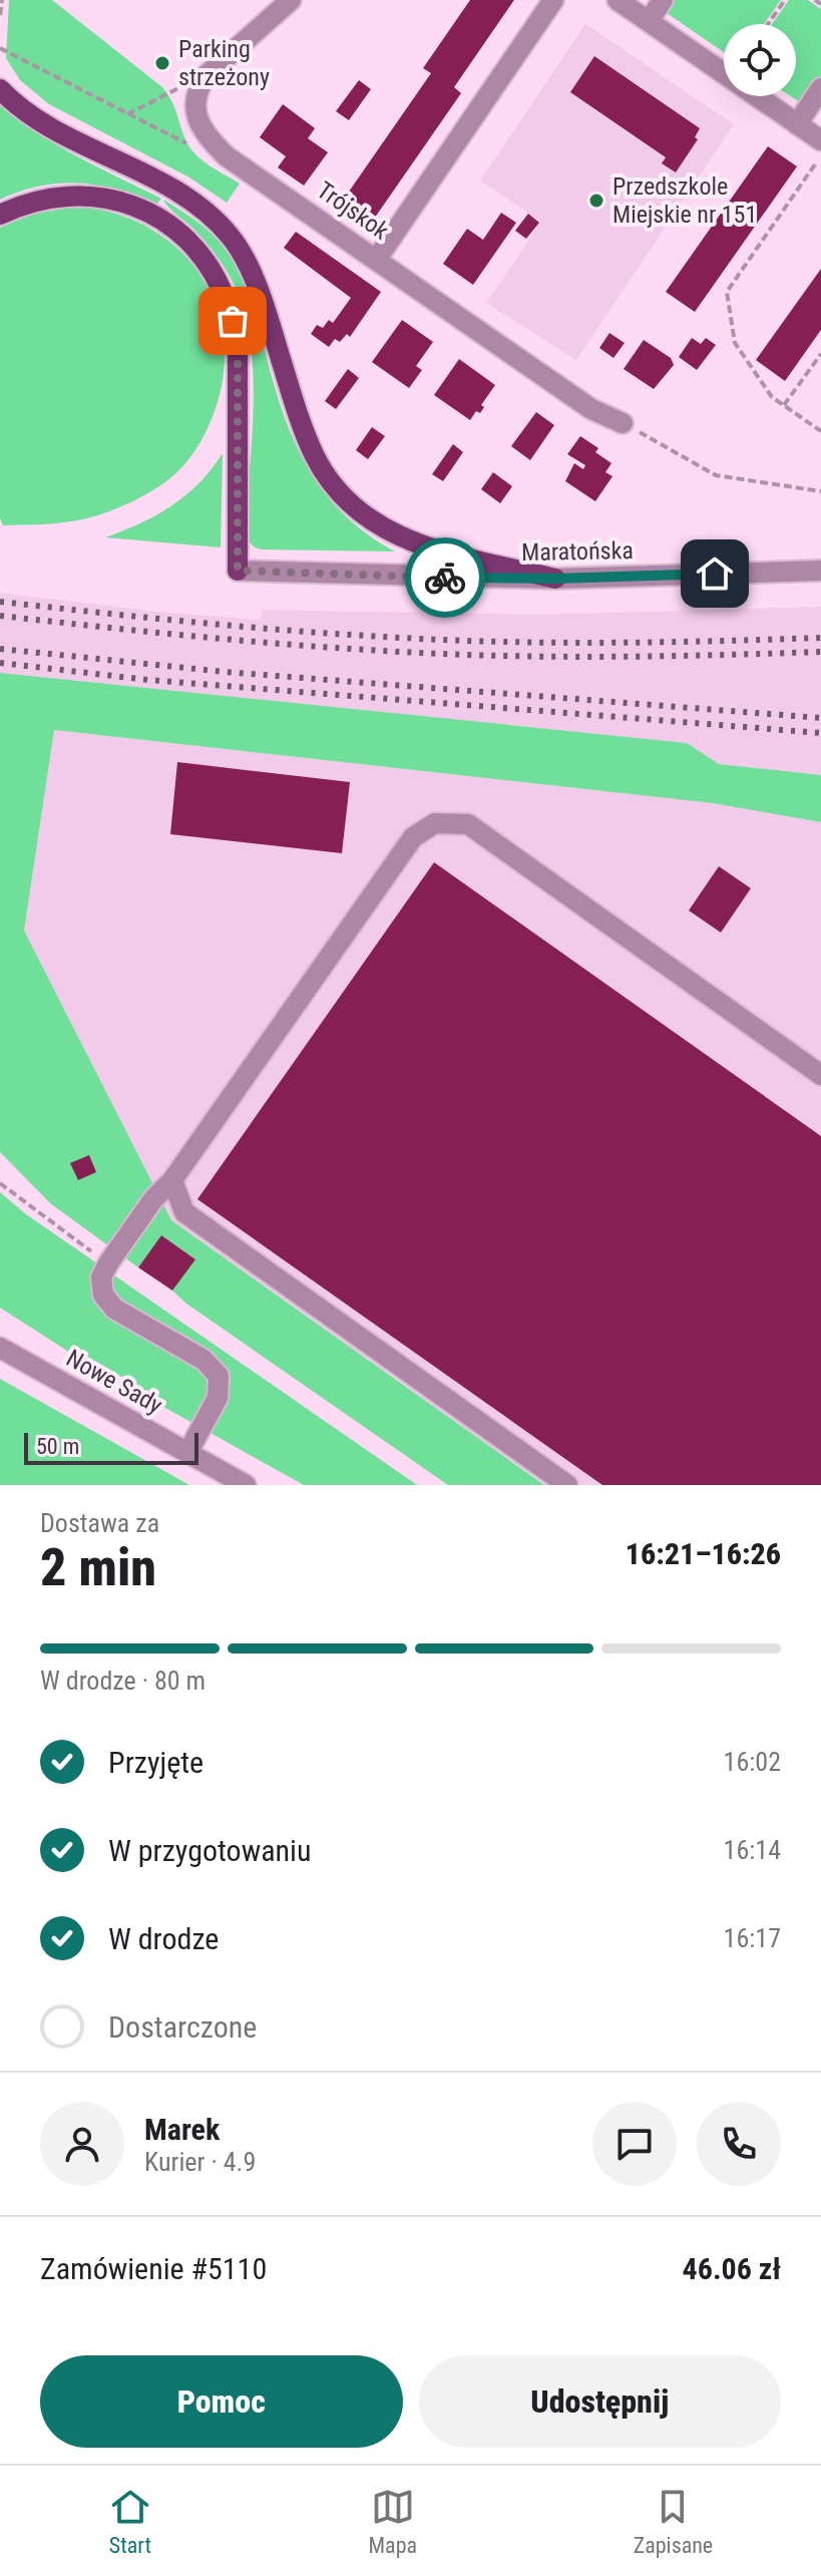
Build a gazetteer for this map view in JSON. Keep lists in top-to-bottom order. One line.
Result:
{"streets":{"street":["Trójskok","Maratońska","Nowe Sady"]},"places":["Parking strzeżony","Przedszkole Miejskie nr 151"],"scale_bar":"50 m","page":{"scale":"50 m","heading":["2 min","Dostawa za","16:21–16:26"],"panel":["Marek","Kurier · 4.9","Zamówienie #5110","46.06 zł"],"bar":"W drodze · 80 m","list":[["Przyjęte","16:02"],["W przygotowaniu","16:14"],["W drodze","16:17"],"Dostarczone"],"buttons":["Pomoc","Udostępnij"],"tabs":["Start","Mapa","Zapisane"]}}
